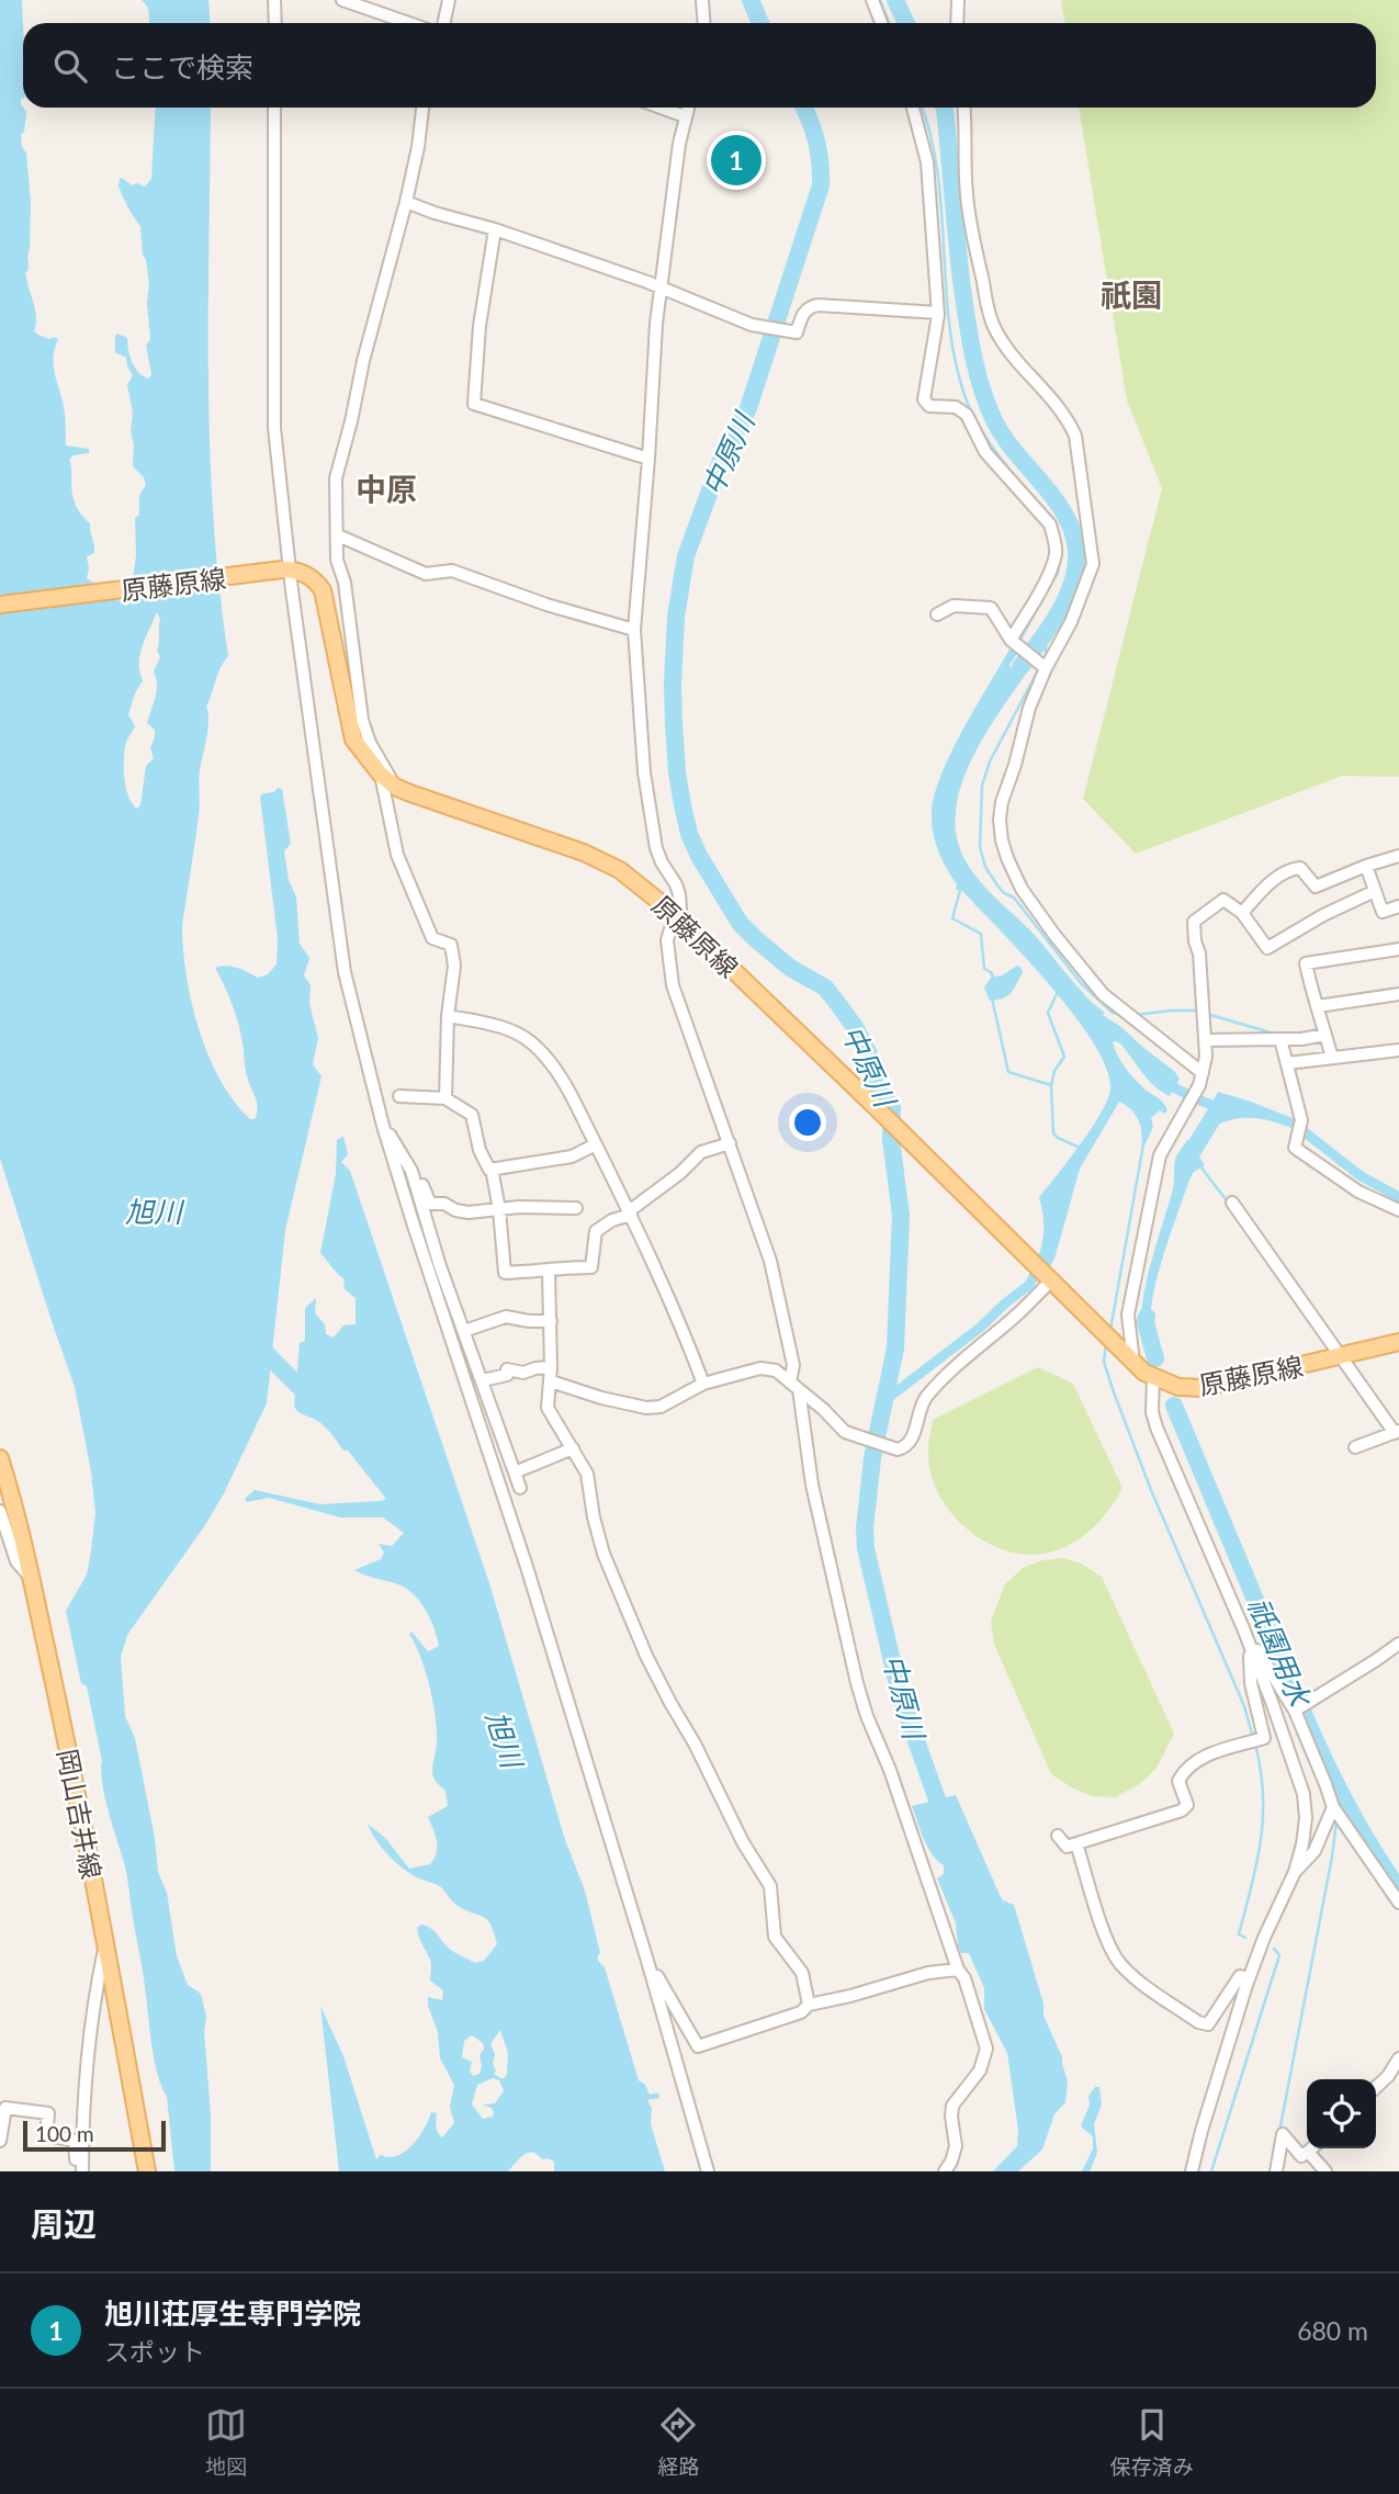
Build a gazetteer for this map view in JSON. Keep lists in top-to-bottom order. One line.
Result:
{"streets":{"main road":["原藤原線","岡山吉井線"]},"districts":["祇園","中原"],"water":["中原川","旭川","祇園用水"],"scale_bar":"100 m","page":{"search":"ここで検索","pins":"1","scale":"100 m","heading":"周辺","list":[{"mark":"1","name":"旭川荘厚生専門学院","note":"スポット","value":"680 m"}],"nav":["地図","経路","保存済み"]}}
